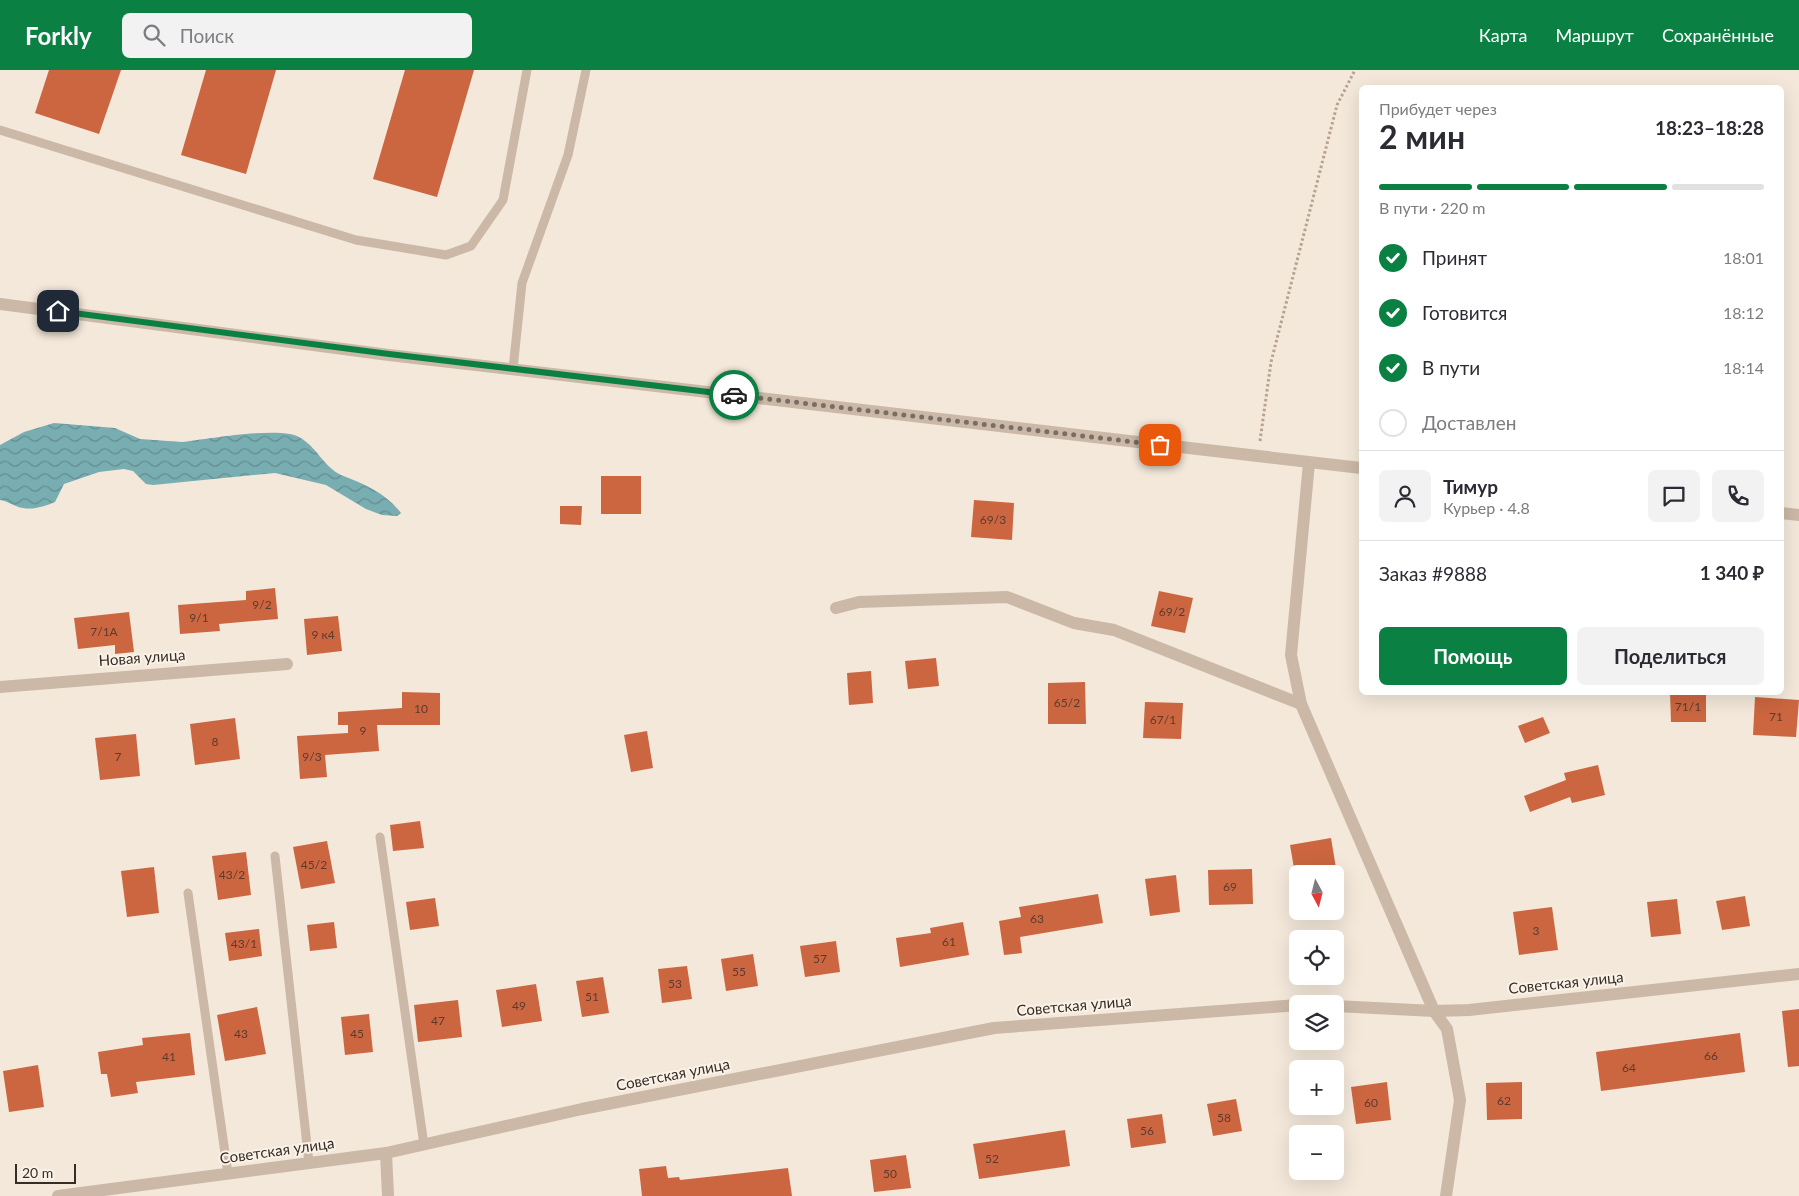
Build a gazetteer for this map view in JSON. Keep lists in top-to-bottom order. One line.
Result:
{"streets":{"street":["Новая улица","Советская улица"]},"house_numbers":["69/3","9/2","69/2","9/1","7/1А","9 к4","65/2","71/1","10","71","67/1","9","8","7","9/3","45/2","43/2","69","63","3","61","43/1","57","55","53","51","49","47","43","45","66","41","64","62","60","58","56","52","50"],"scale_bar":"20 m","north":"bottom","page":{"header":"Forkly","search":"Поиск","nav":["Карта","Маршрут","Сохранённые"],"heading":["2 мин","Прибудет через","18:23–18:28"],"panel":["Тимур","Курьер · 4.8","Заказ #9888","1 340 ₽"],"bar":"В пути · 220 m","list":[["Принят","18:01"],["Готовится","18:12"],["В пути","18:14"],"Доставлен"],"buttons":["Помощь","Поделиться"],"map_buttons":["+","−"],"scale":"20 m"}}
